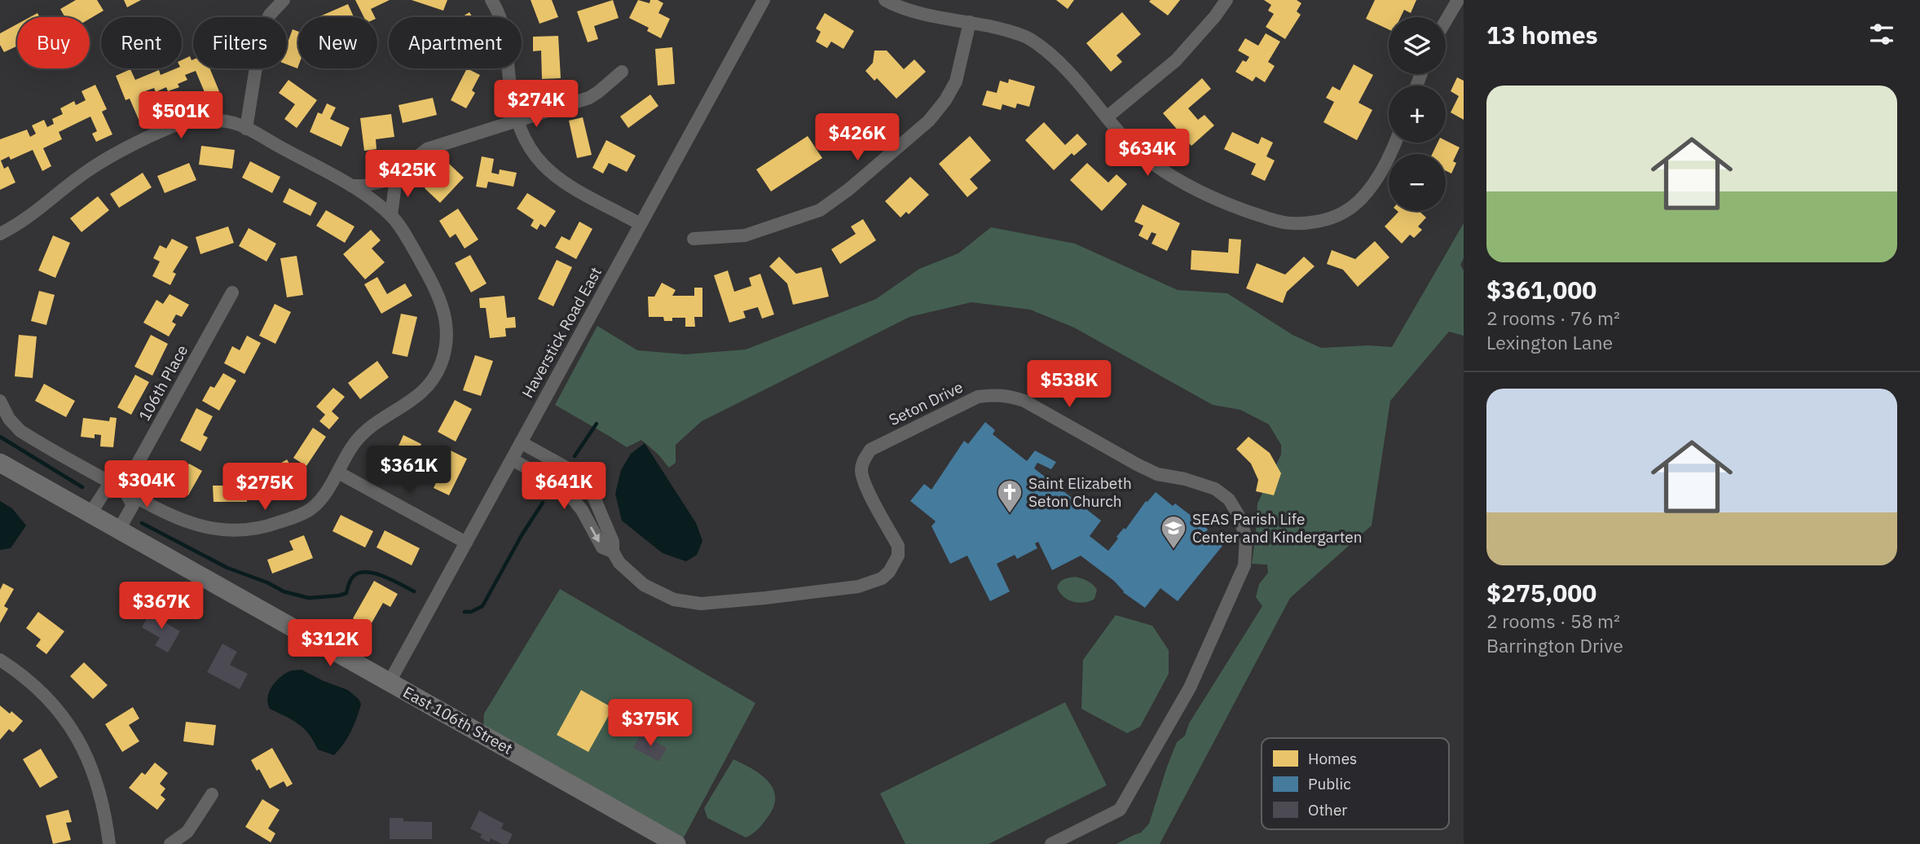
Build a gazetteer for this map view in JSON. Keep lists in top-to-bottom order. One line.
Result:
{"streets":{"street":["Haverstick Road East","106th Place","Seton Drive","East 106th Street"]},"crossings":[["Haverstick Road East","Seton Drive"],["Haverstick Road East","East 106th Street"]],"places":{"church":["Saint Elizabeth Seton Church"],"school or university":["SEAS Parish Life Center and Kindergarten"]},"legend":["Homes","Public","Other"],"page":{"heading":"13 homes","map_buttons":["+","−"],"chip":["Buy","Rent","Filters","New","Apartment"],"list":[{"name":"$361,000","note":"2 rooms · 76 m² · Lexington Lane"},{"name":"$275,000","note":"2 rooms · 58 m² · Barrington Drive"}],"price":["$274K","$501K","$426K","$634K","$425K","$538K","$361K","$304K","$641K","$275K","$367K","$312K","$375K"]}}
